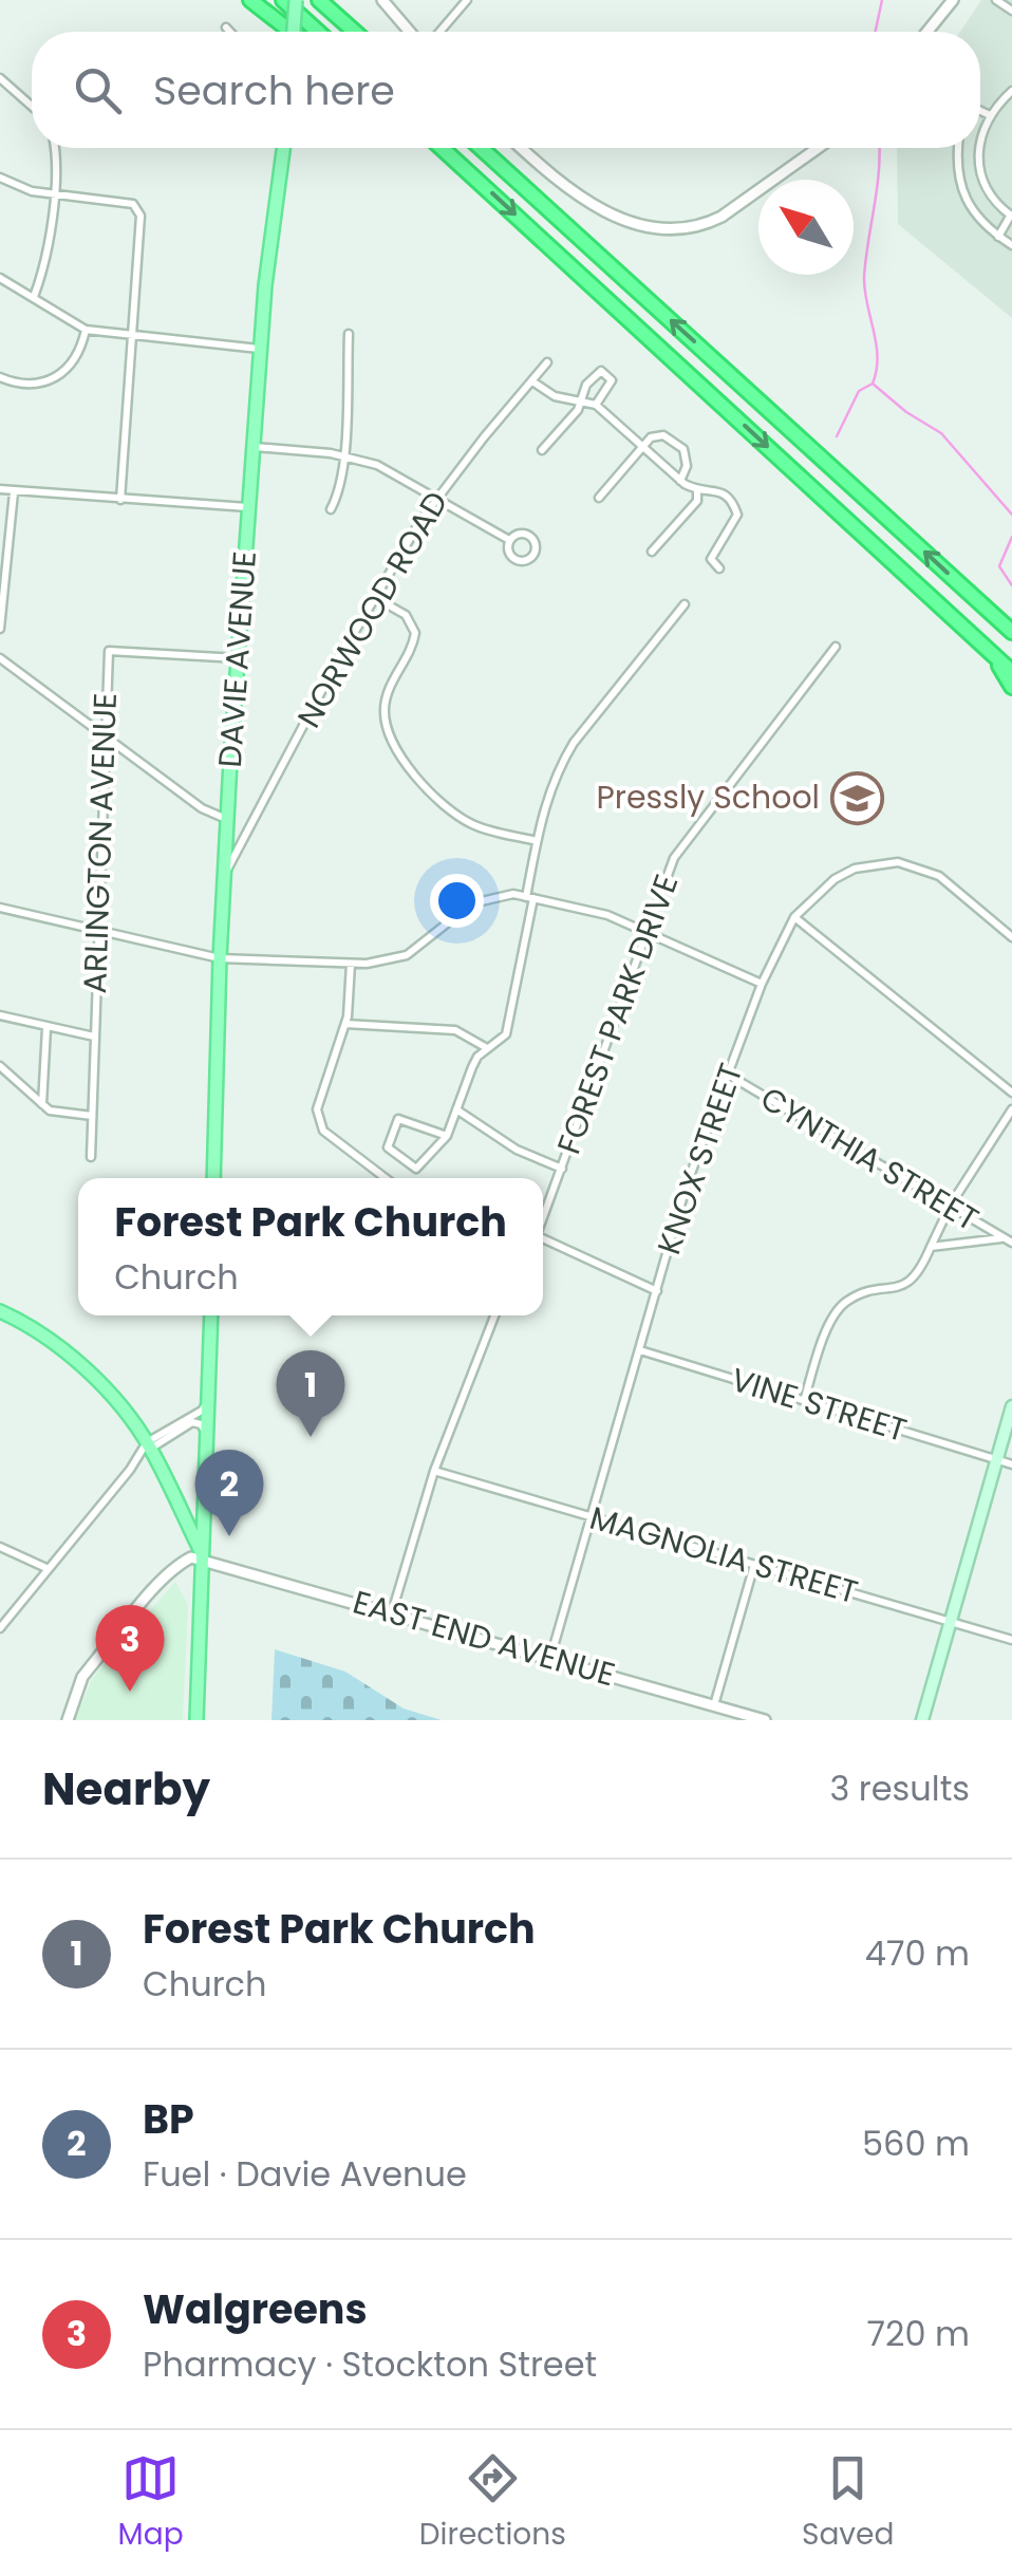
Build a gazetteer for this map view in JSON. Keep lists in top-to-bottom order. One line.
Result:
{"streets":{"main road":["DAVIE AVENUE"],"street":["NORWOOD ROAD","ARLINGTON AVENUE","FOREST PARK DRIVE","KNOX STREET","CYNTHIA STREET","VINE STREET","MAGNOLIA STREET","EAST END AVENUE"]},"crossings":[["NORWOOD ROAD","DAVIE AVENUE"],["DAVIE AVENUE","ARLINGTON AVENUE"],["KNOX STREET","CYNTHIA STREET"],["KNOX STREET","VINE STREET"],["KNOX STREET","MAGNOLIA STREET"],["KNOX STREET","EAST END AVENUE"]],"places":{"school or university":["Pressly School"]},"north":"top left","page":{"search":"Search here","popup":["Forest Park Church","Church"],"pins":["1","2","3"],"heading":["Nearby","3 results"],"list":[{"mark":"1","name":"Forest Park Church","note":"Church","value":"470 m"},{"mark":"2","name":"BP","note":"Fuel · Davie Avenue","value":"560 m"},{"mark":"3","name":"Walgreens","note":"Pharmacy · Stockton Street","value":"720 m"}],"nav":["Map","Directions","Saved"]}}
